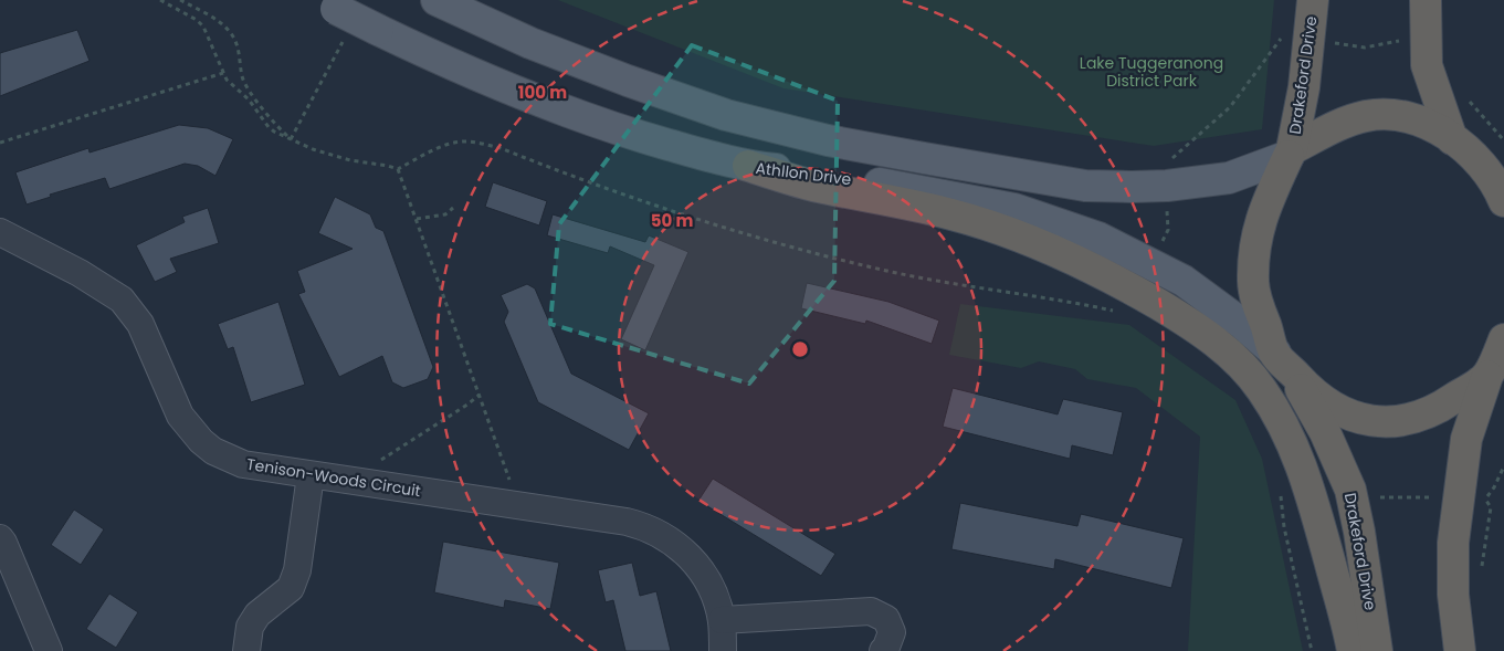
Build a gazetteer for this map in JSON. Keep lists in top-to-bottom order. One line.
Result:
{"streets":{"highway":["Drakeford Drive"],"main road":["Athllon Drive"],"street":["Tenison-Woods Circuit"]},"crossings":[["Drakeford Drive","Athllon Drive"]],"parks":["Lake Tuggeranong District Park"],"rings":["100 m","50 m"]}
